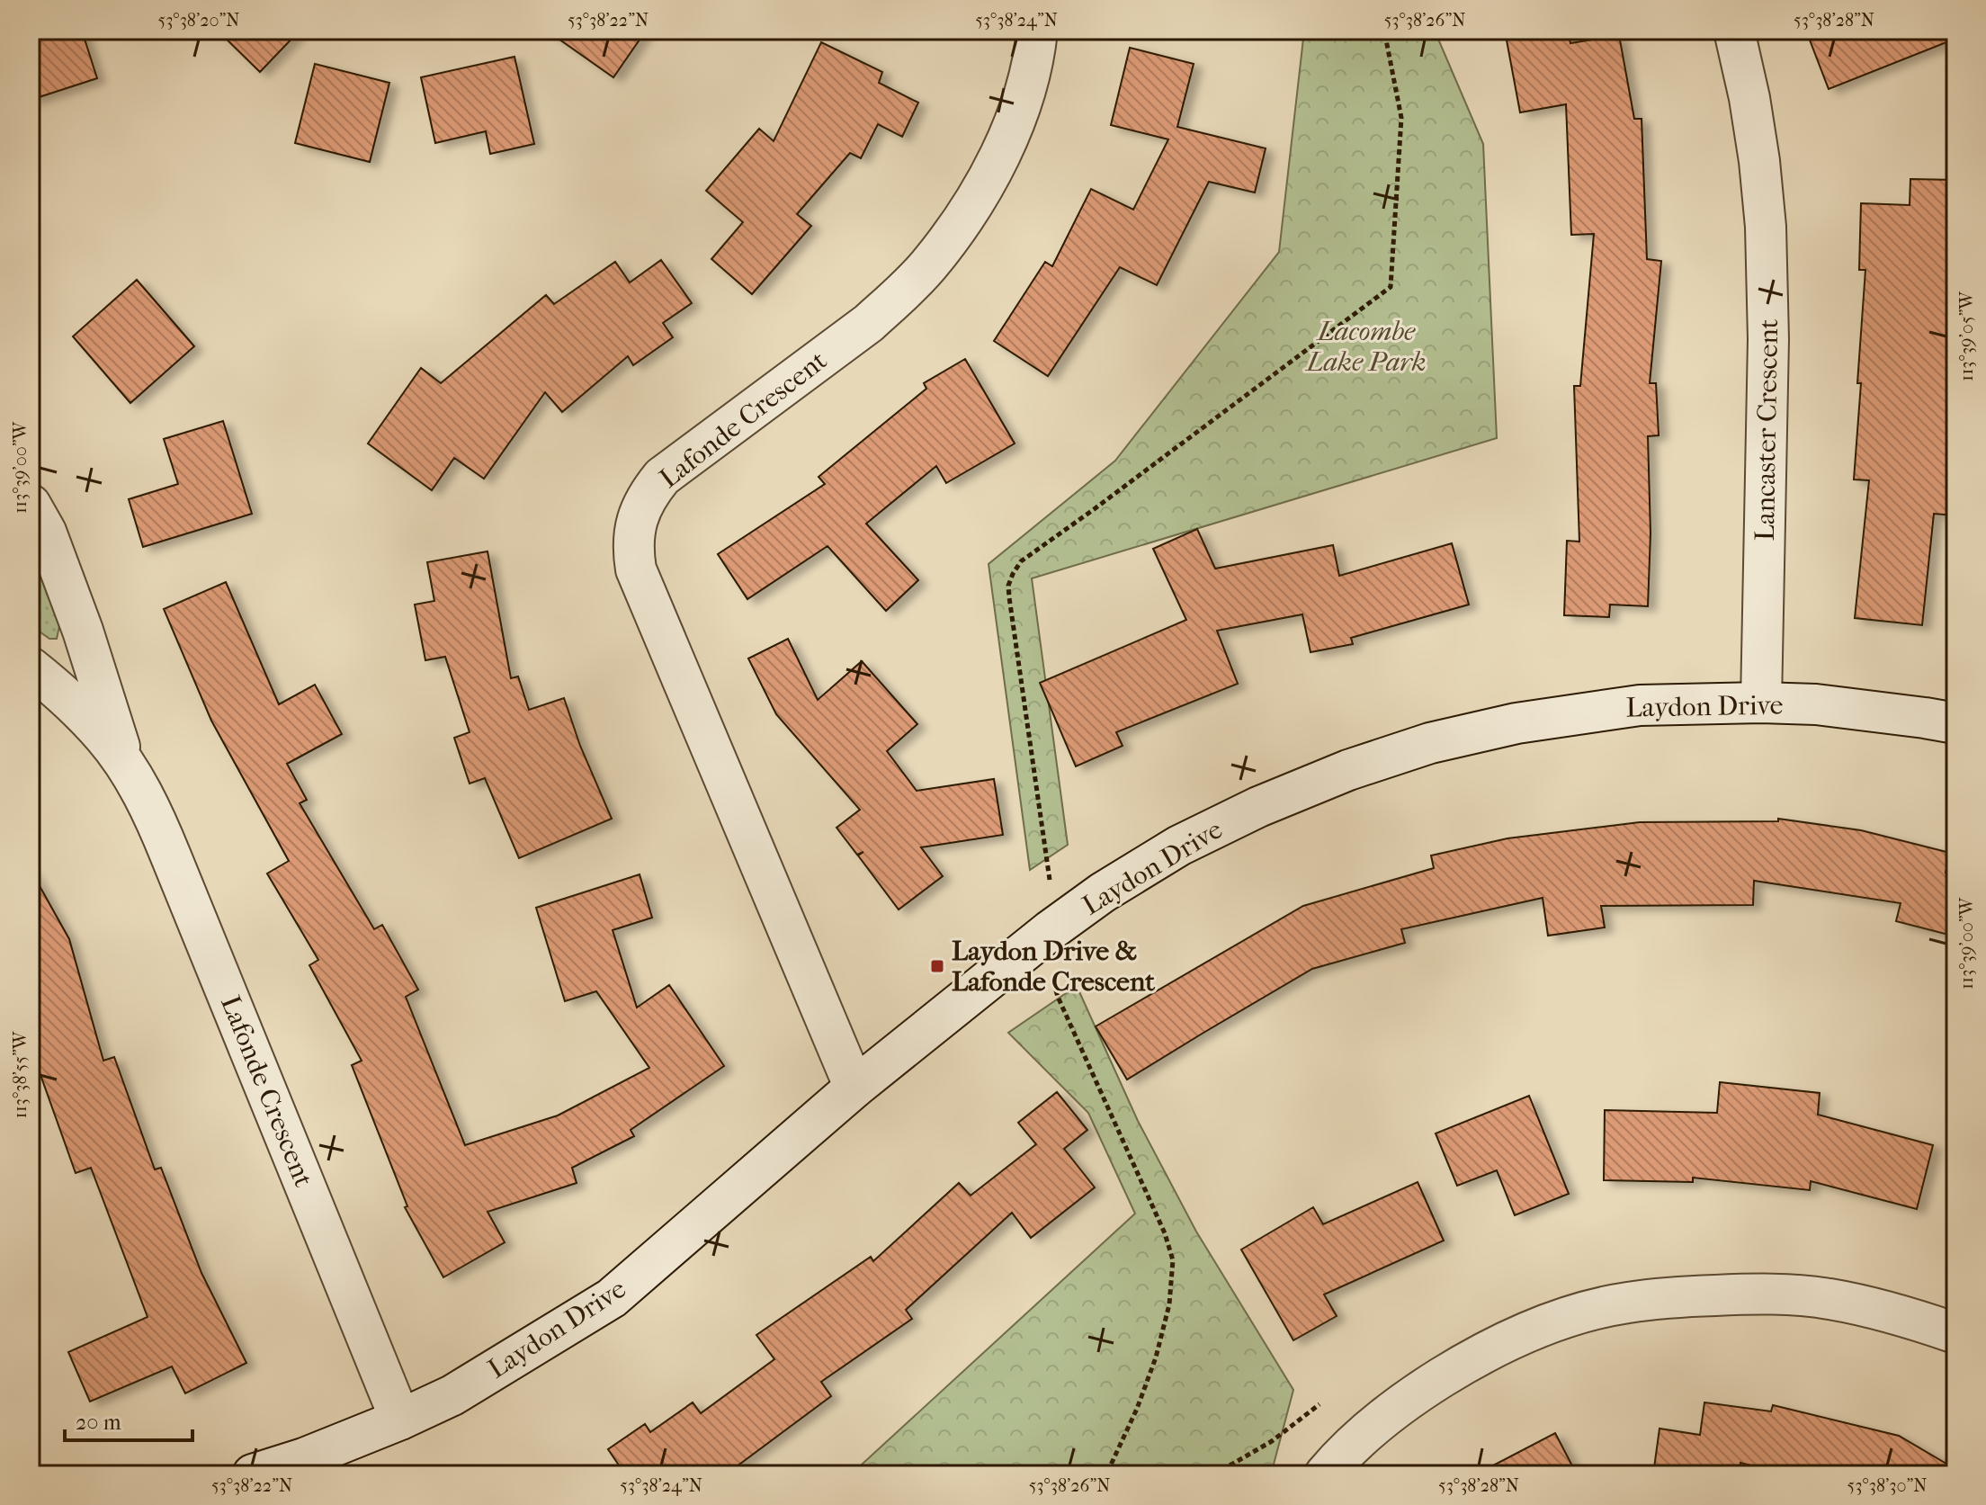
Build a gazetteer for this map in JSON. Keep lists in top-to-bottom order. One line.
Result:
{"streets":{"street":["Lafonde Crescent","Lancaster Crescent","Laydon Drive"]},"crossings":[["Lafonde Crescent","Laydon Drive"],["Lancaster Crescent","Laydon Drive"]],"parks":["Lacombe Lake Park"],"places":{"transit":["Laydon Drive & Lafonde Crescent"]},"scale_bar":"20 m","coordinates":["53°38'20\"N","53°38'22\"N","53°38'24\"N","53°38'26\"N","53°38'28\"N","113°39'05\"W","113°39'00\"W","113°38'55\"W","53°38'30\"N"]}
